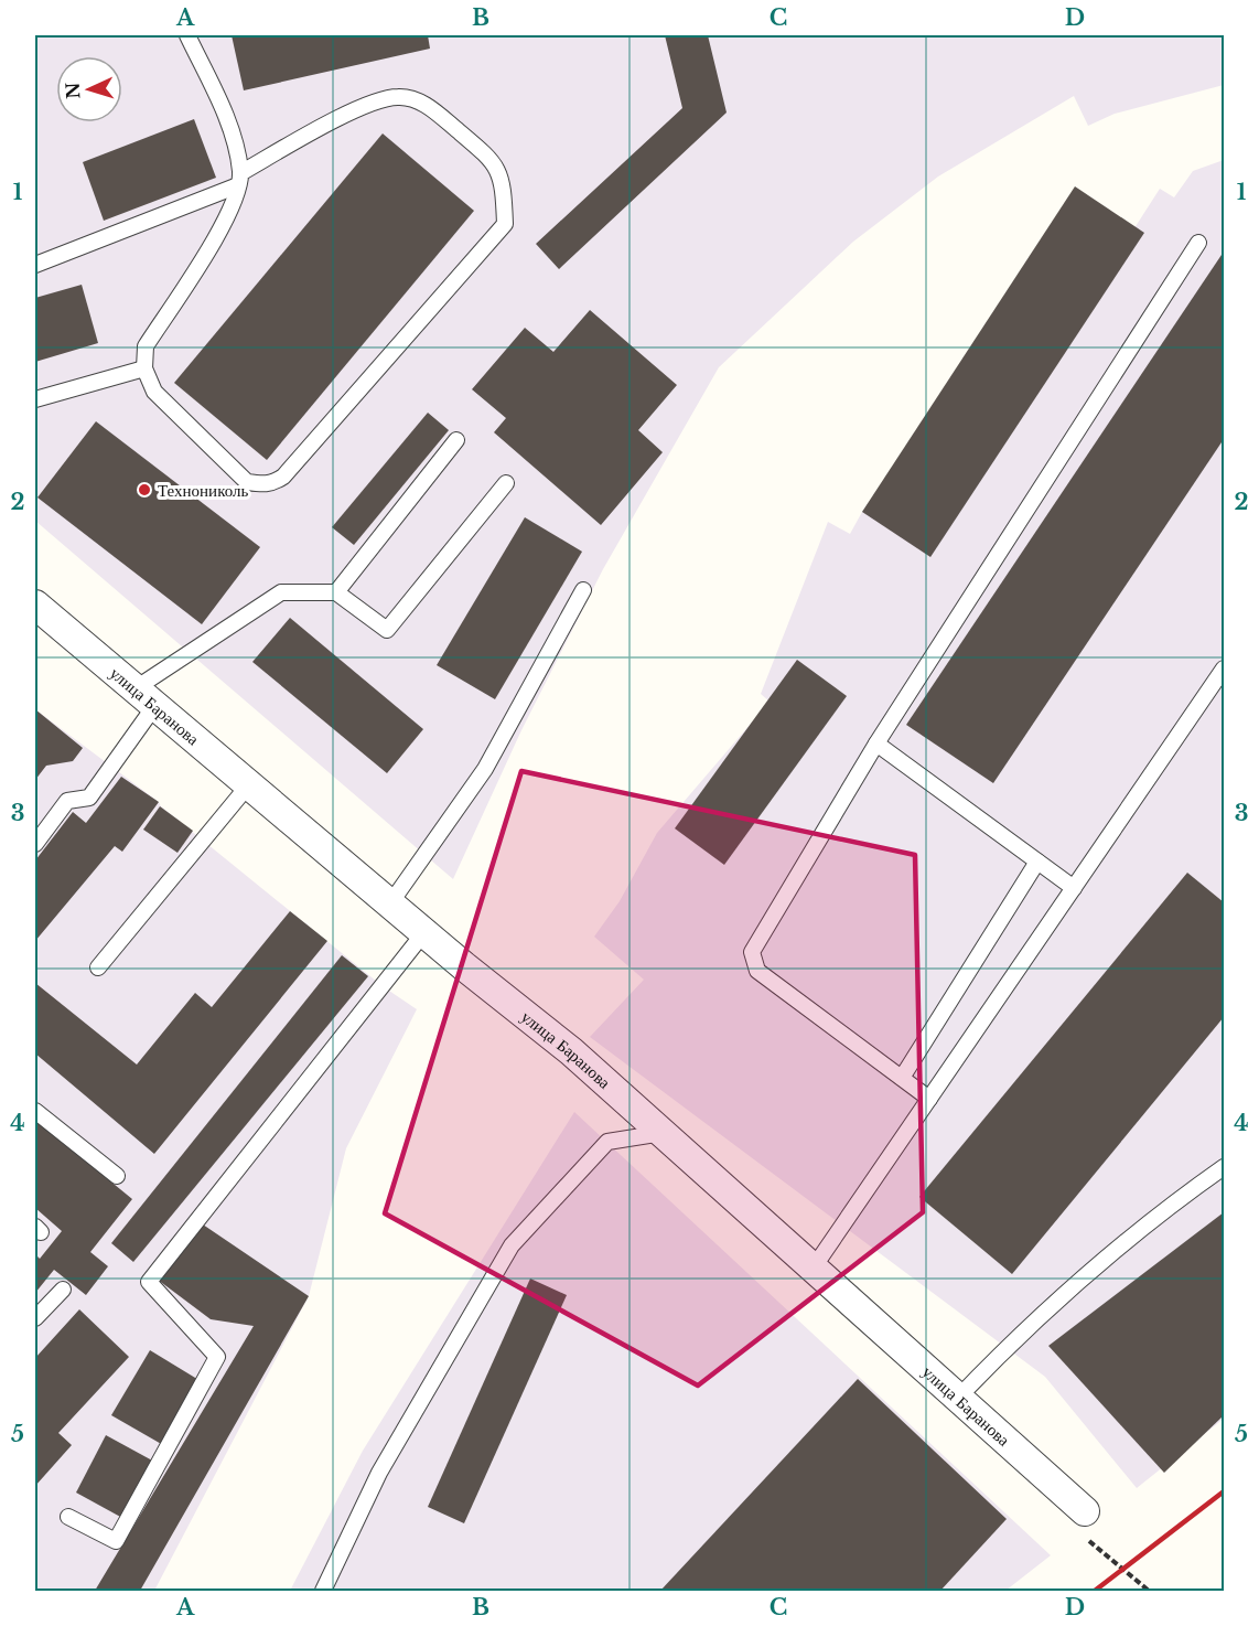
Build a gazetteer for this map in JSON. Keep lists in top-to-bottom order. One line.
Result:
{"streets":{"street":["улица Баранова"]},"places":["Технониколь"],"north":"left","grid":{"columns":["A","B","C","D"],"rows":["1","2","3","4","5"]}}
